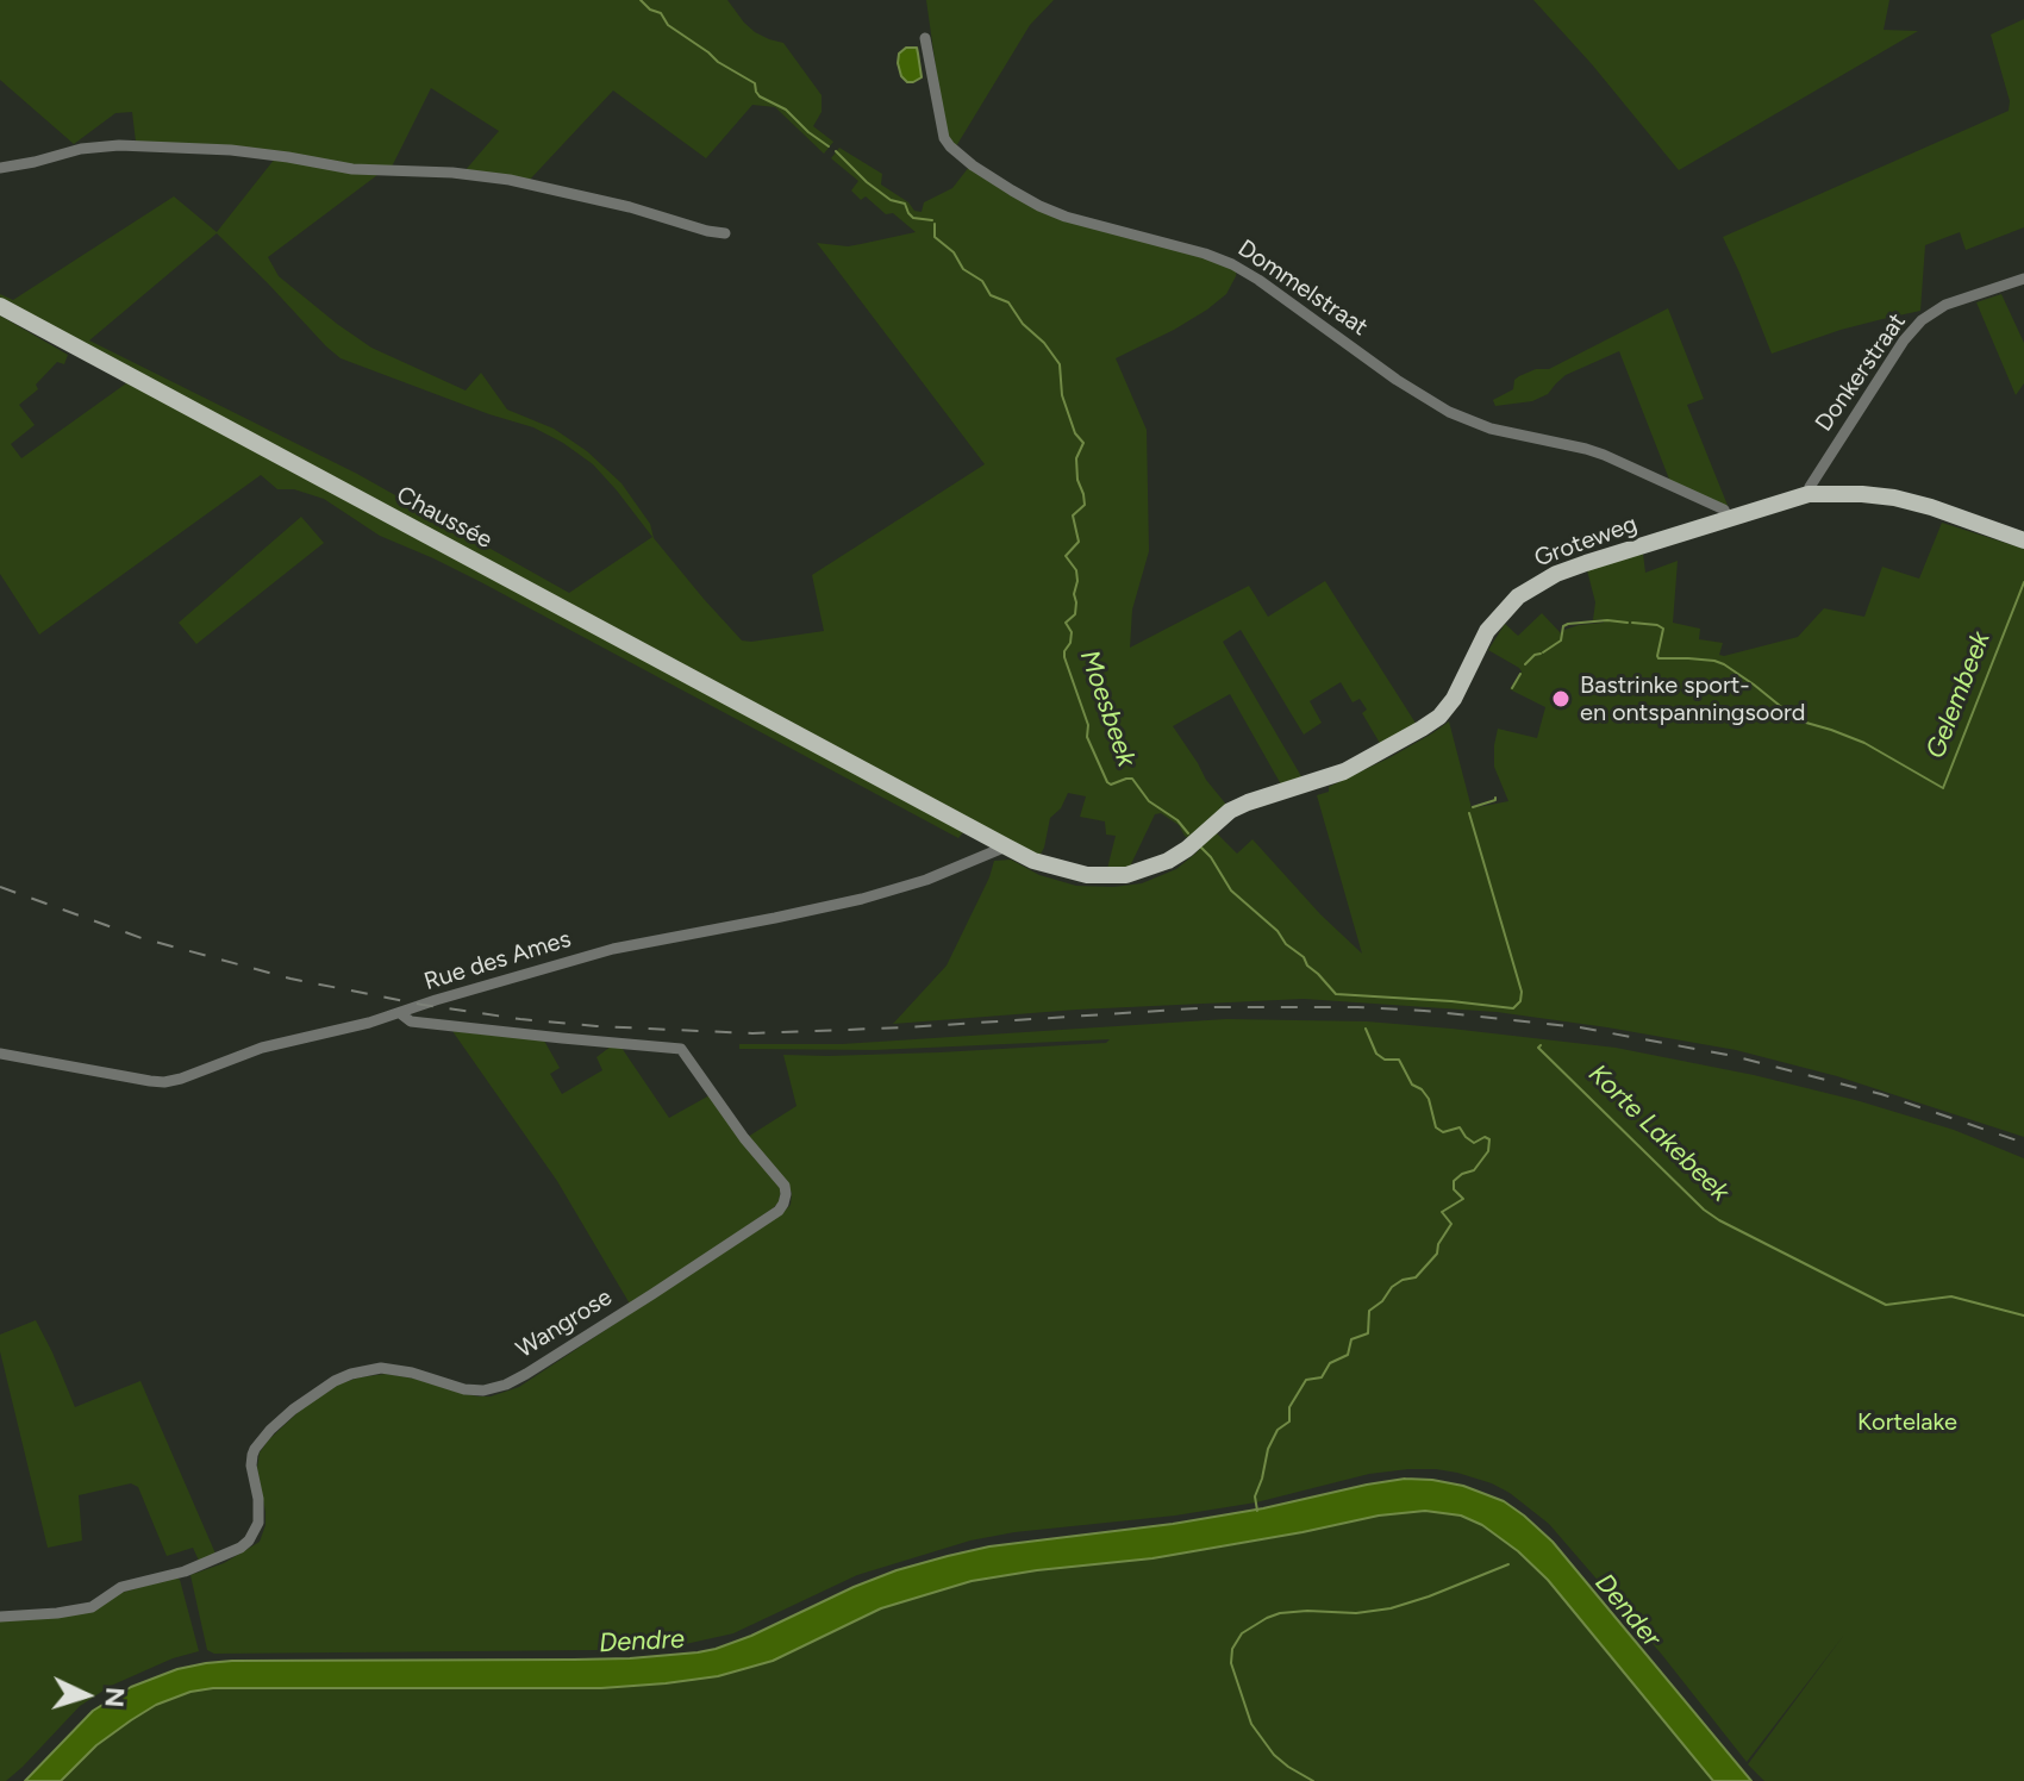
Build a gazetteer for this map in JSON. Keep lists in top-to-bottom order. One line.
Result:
{"streets":{"main road":["Chaussée","Groteweg"],"street":["Dommelstraat","Donkerstraat","Rue des Ames","Wangrose"]},"crossings":[["Dommelstraat","Groteweg"],["Donkerstraat","Groteweg"],["Chaussée","Groteweg"],["Chaussée","Rue des Ames"],["Groteweg","Rue des Ames"],["Rue des Ames","Wangrose"]],"water":["Gelembeek","Moesbeek","Korte Lakebeek","Dender","Dendre"],"parks":["Kortelake"],"places":["Bastrinke sport- en ontspanningsoord"],"north":"right"}
